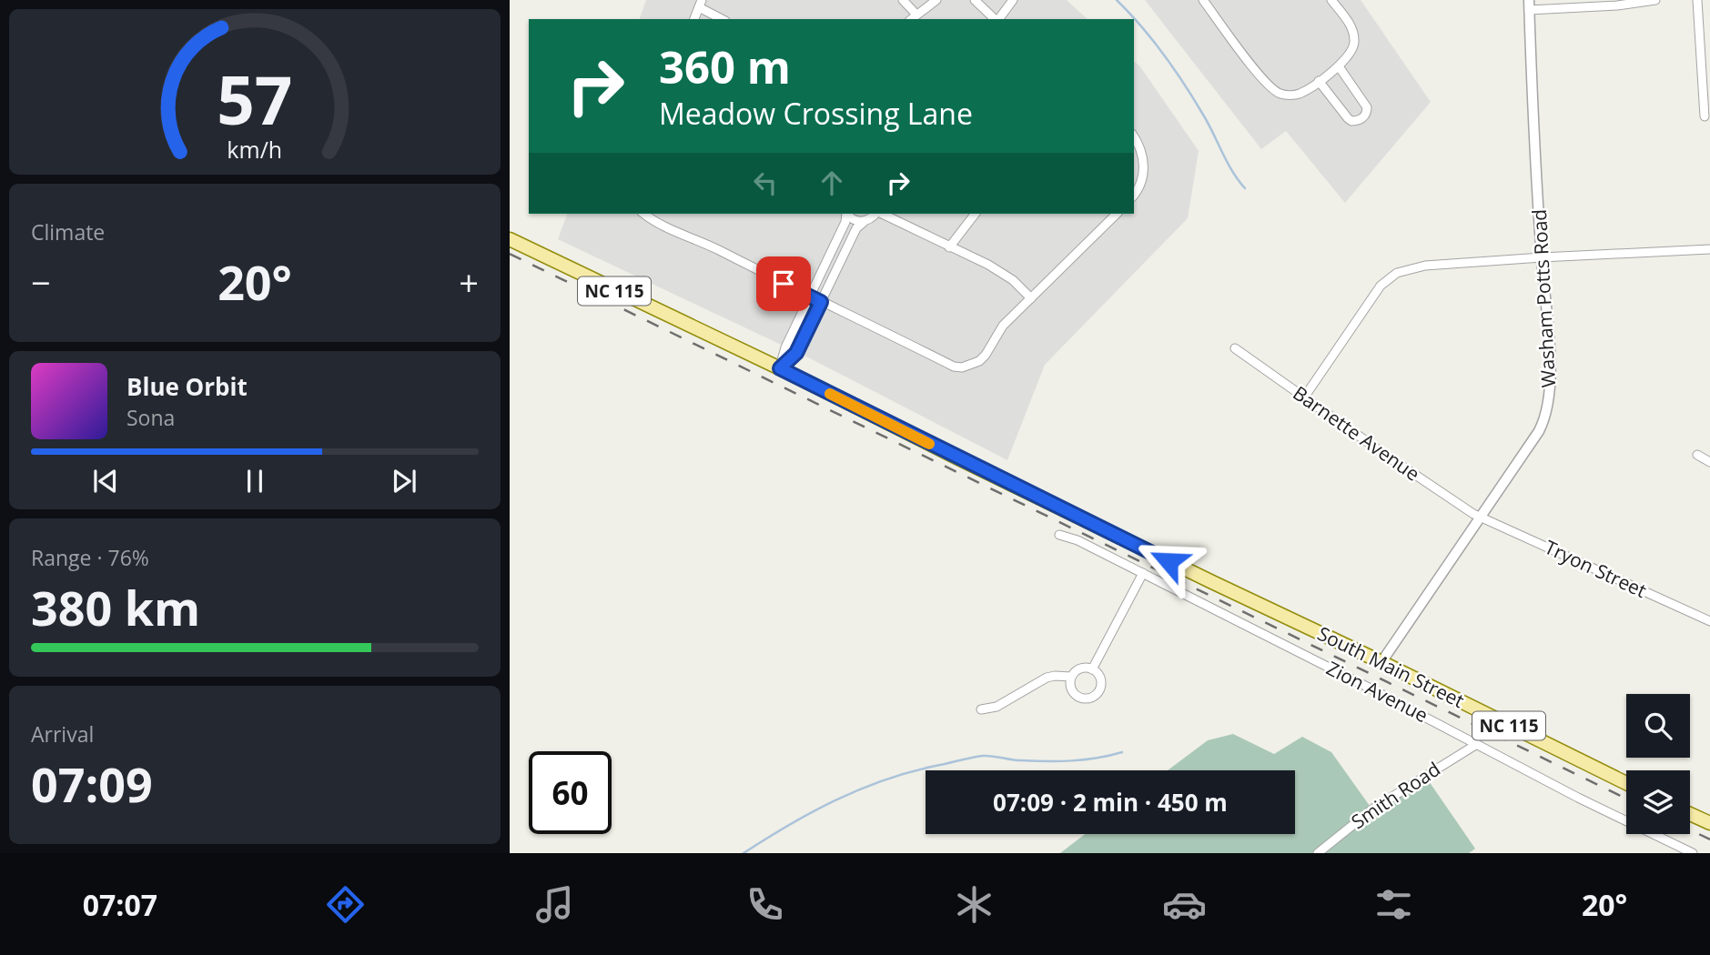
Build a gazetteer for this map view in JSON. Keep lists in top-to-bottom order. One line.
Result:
{"streets":{"main road":["NC 115","South Main Street"],"street":["Washam Potts Road","Barnette Avenue","Tryon Street","Zion Avenue","Smith Road"]},"crossings":[["NC 115","South Main Street"],["Washam Potts Road","Barnette Avenue"],["Washam Potts Road","Tryon Street"],["Washam Potts Road","South Main Street"],["Barnette Avenue","Tryon Street"],["Zion Avenue","Smith Road"]],"page":{"turn":["360 m","Meadow Crossing Lane"],"tile":["Climate",["Range · 76%","380 km"],["Arrival","07:09"]],"heat":["−","20°","+"],"song":["Blue Orbit","Sona"],"limit":"60","trip":"07:09 · 2 min · 450 m","tabs":["07:07","20°"],"gauge":["57","km/h"]}}
